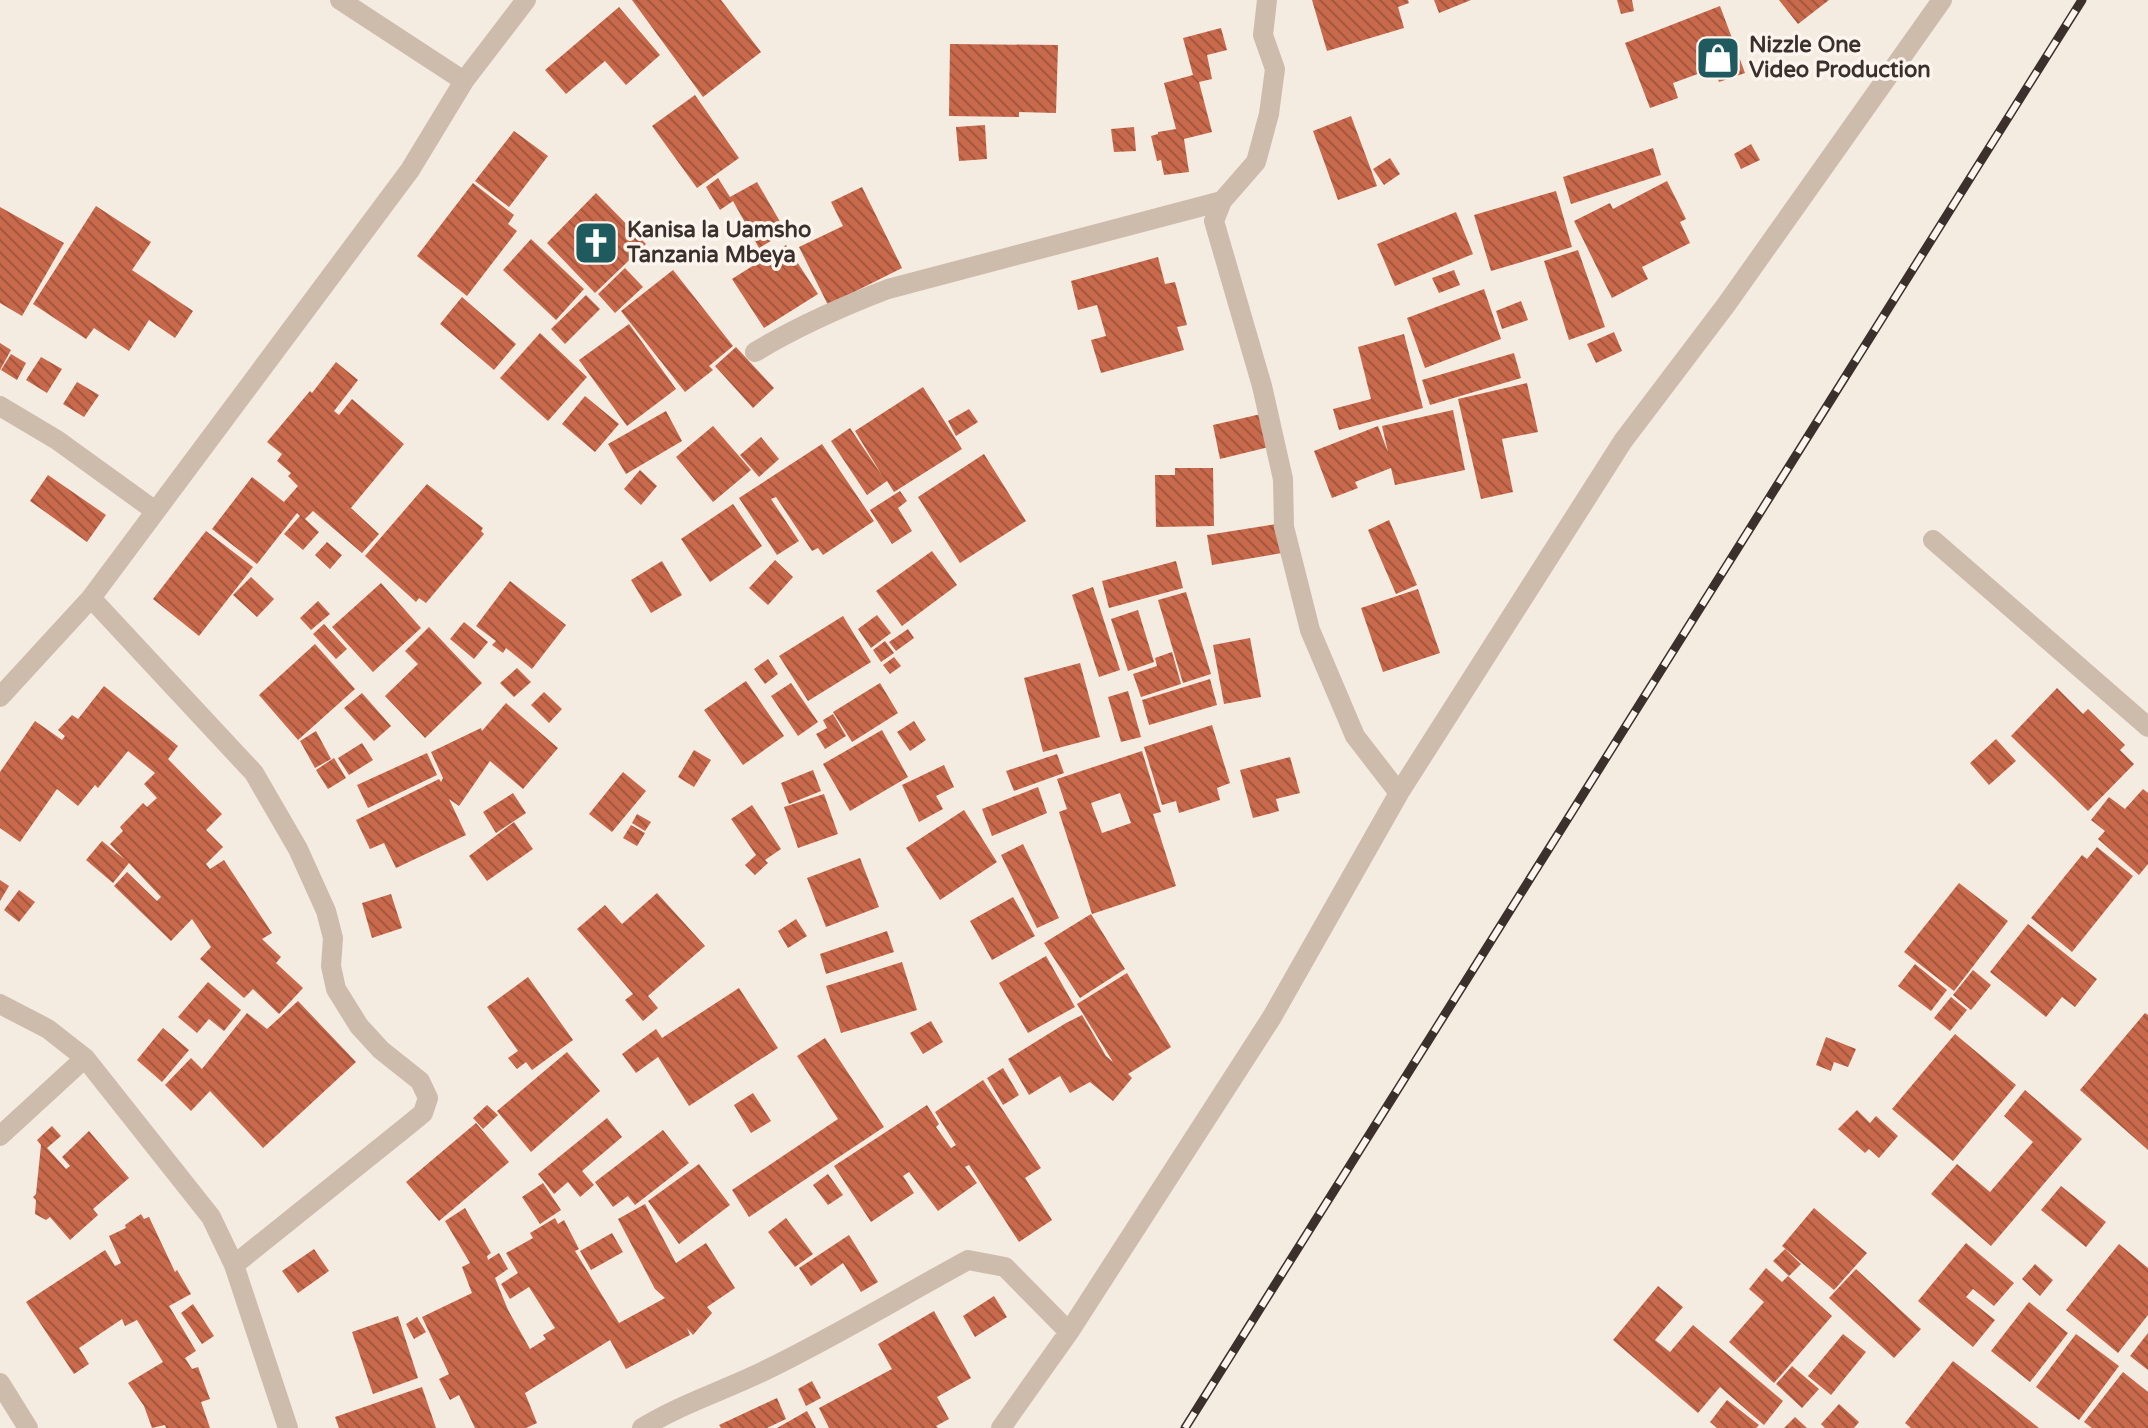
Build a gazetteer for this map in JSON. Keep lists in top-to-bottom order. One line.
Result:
{"places":{"shop":["Nizzle One Video Production"],"church":["Kanisa la Uamsho Tanzania Mbeya"]}}
